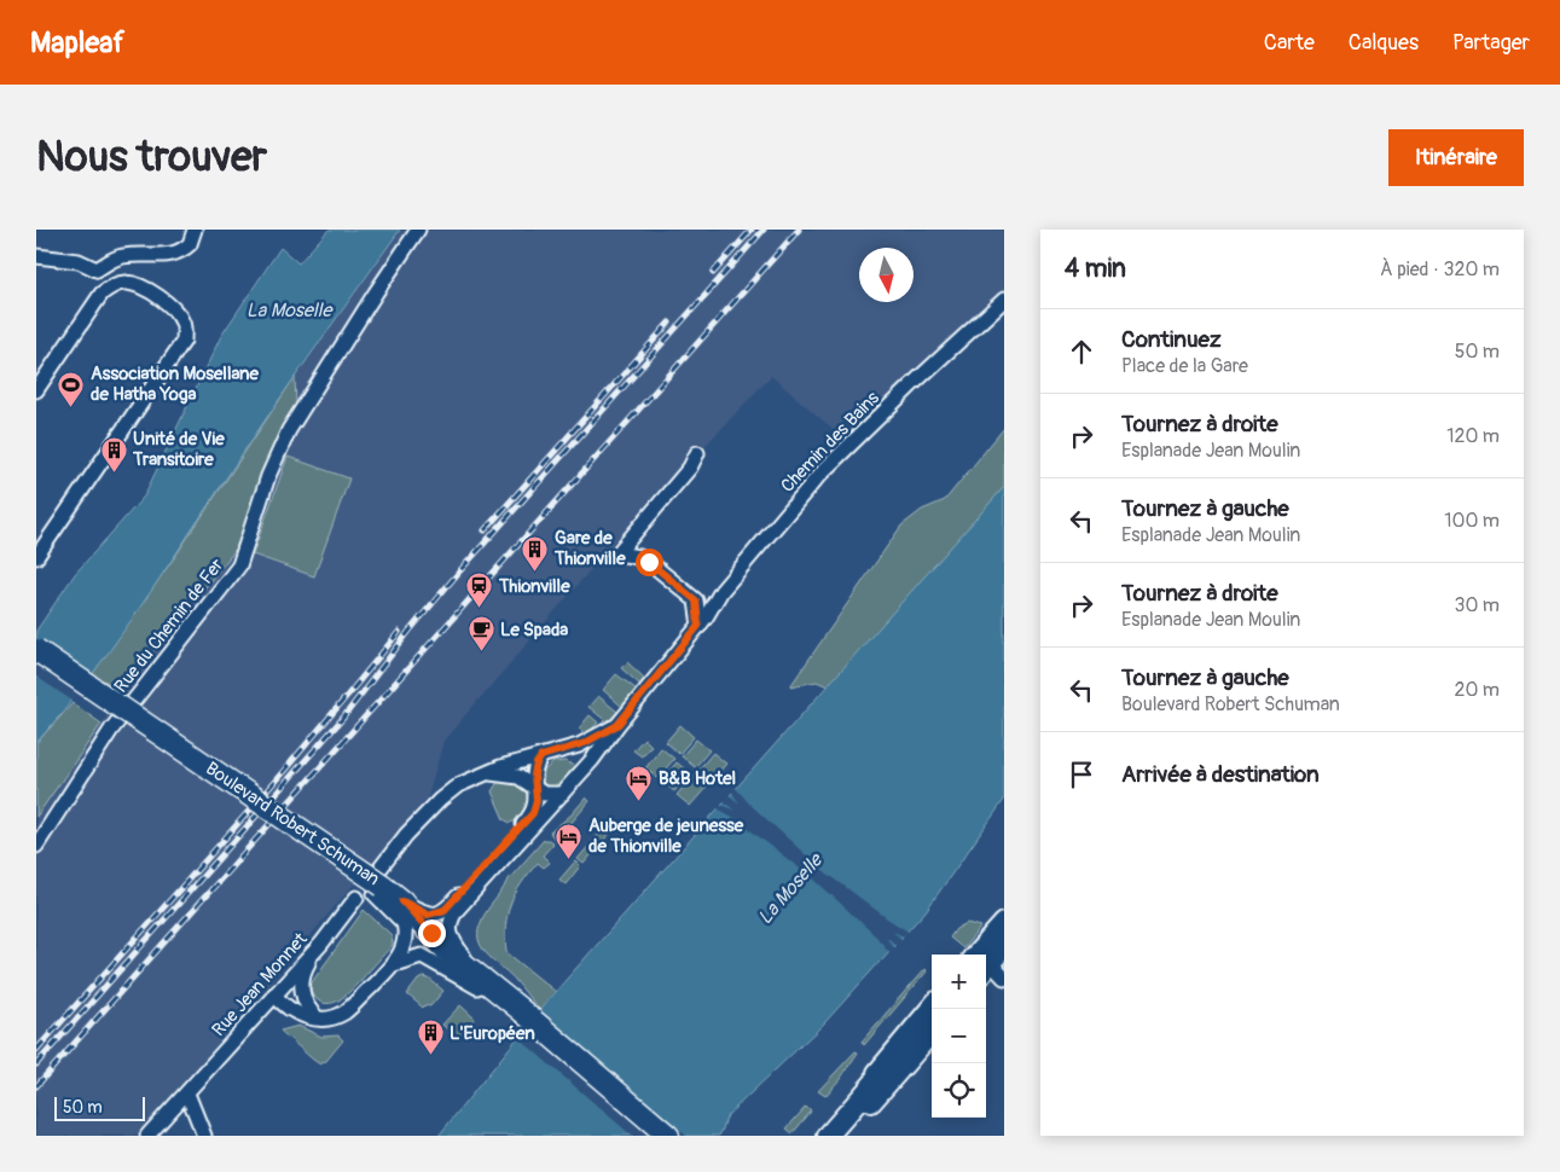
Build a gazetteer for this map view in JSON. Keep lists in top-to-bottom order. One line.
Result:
{"streets":{"main road":["Boulevard Robert Schuman"],"street":["Chemin des Bains","Rue du Chemin de Fer","Rue Jean Monnet"]},"crossings":[["Chemin des Bains","Boulevard Robert Schuman"],["Chemin des Bains","Rue Jean Monnet"],["Boulevard Robert Schuman","Rue Jean Monnet"]],"water":["La Moselle"],"places":{"sports":["Association Mosellane de Hatha Yoga"],"building":["Unité de Vie Transitoire","Gare de Thionville","L'Européen"],"station":["Thionville"],"cafe":["Le Spada"],"hotel":["B&B Hotel","Auberge de jeunesse de Thionville"]},"scale_bar":"50 m","north":"bottom","page":{"header":"Mapleaf","nav":["Carte","Calques","Partager"],"buttons":"Itinéraire","title":"Nous trouver","heading":["4 min","À pied · 320 m"],"list":[["Continuez","Place de la Gare","50 m"],["Tournez à droite","Esplanade Jean Moulin","120 m"],["Tournez à gauche","Esplanade Jean Moulin","100 m"],["Tournez à droite","Esplanade Jean Moulin","30 m"],["Tournez à gauche","Boulevard Robert Schuman","20 m"],"Arrivée à destination"],"map_buttons":["+","−"],"scale":"50 m"}}
